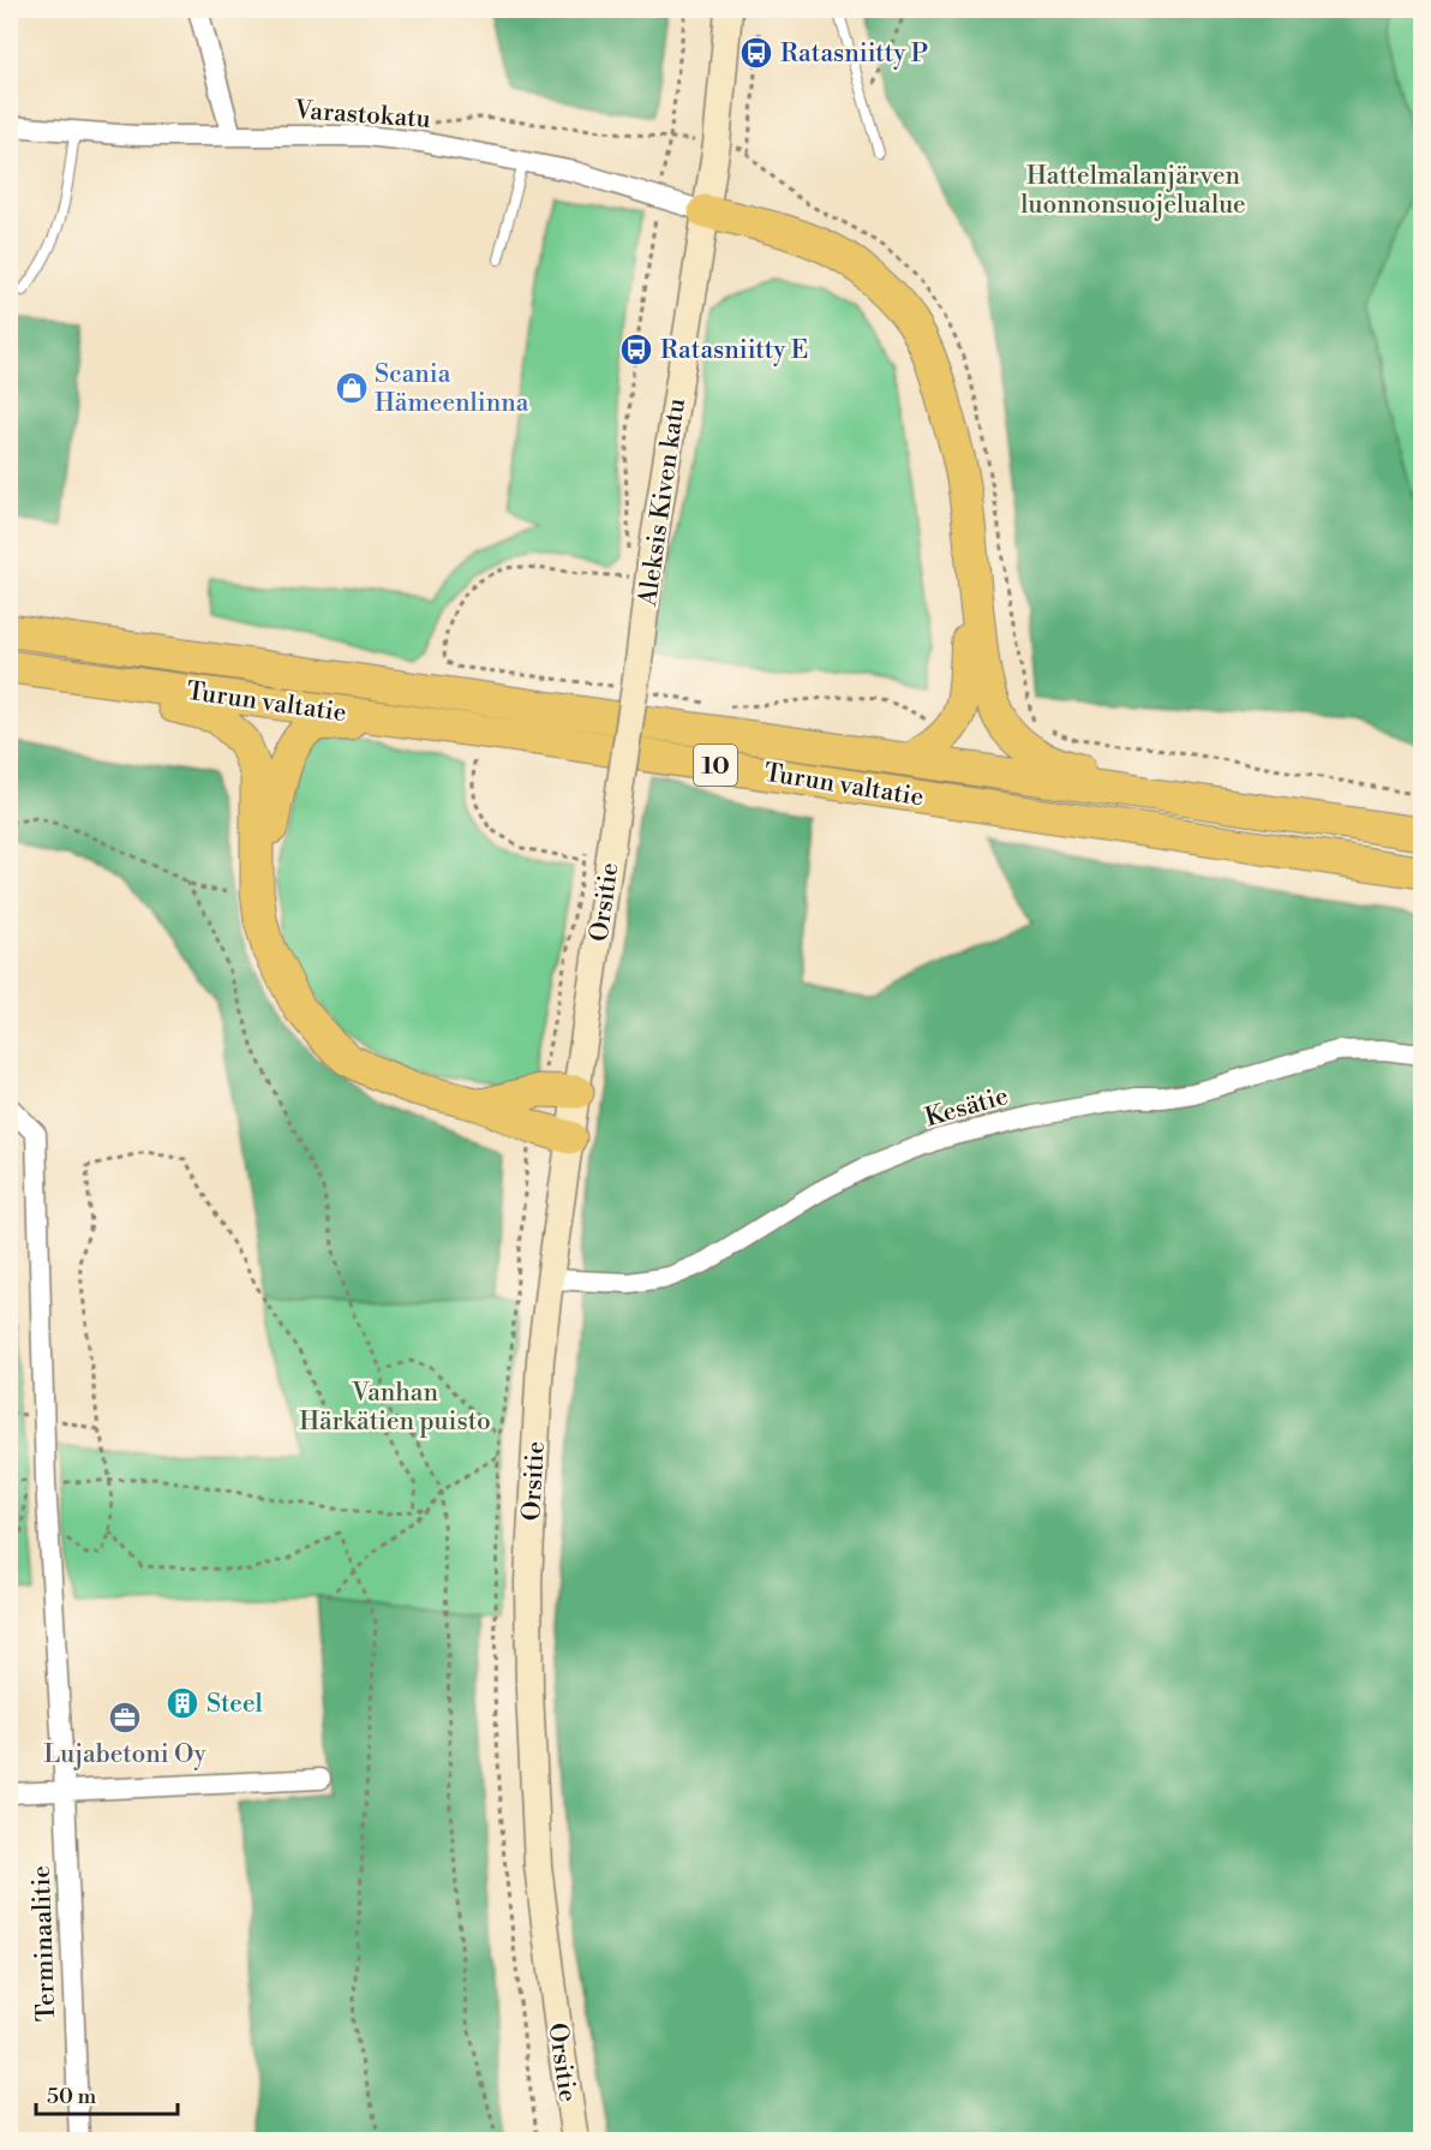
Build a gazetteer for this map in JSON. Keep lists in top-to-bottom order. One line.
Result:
{"streets":{"highway":["Turun valtatie","10"],"main road":["Aleksis Kiven katu","Orsitie"],"street":["Varastokatu","Kesätie","Terminaalitie"]},"crossings":[["Varastokatu","Aleksis Kiven katu"],["Aleksis Kiven katu","Orsitie"],["Orsitie","Kesätie"]],"parks":["Hattelmalanjärven luonnonsuojelualue","Vanhan Härkätien puisto"],"places":{"bus stop":["Ratasniitty P","Ratasniitty E"],"shop":["Scania Hämeenlinna"],"building":["Steel"],"office":["Lujabetoni Oy"]},"scale_bar":"50 m"}
